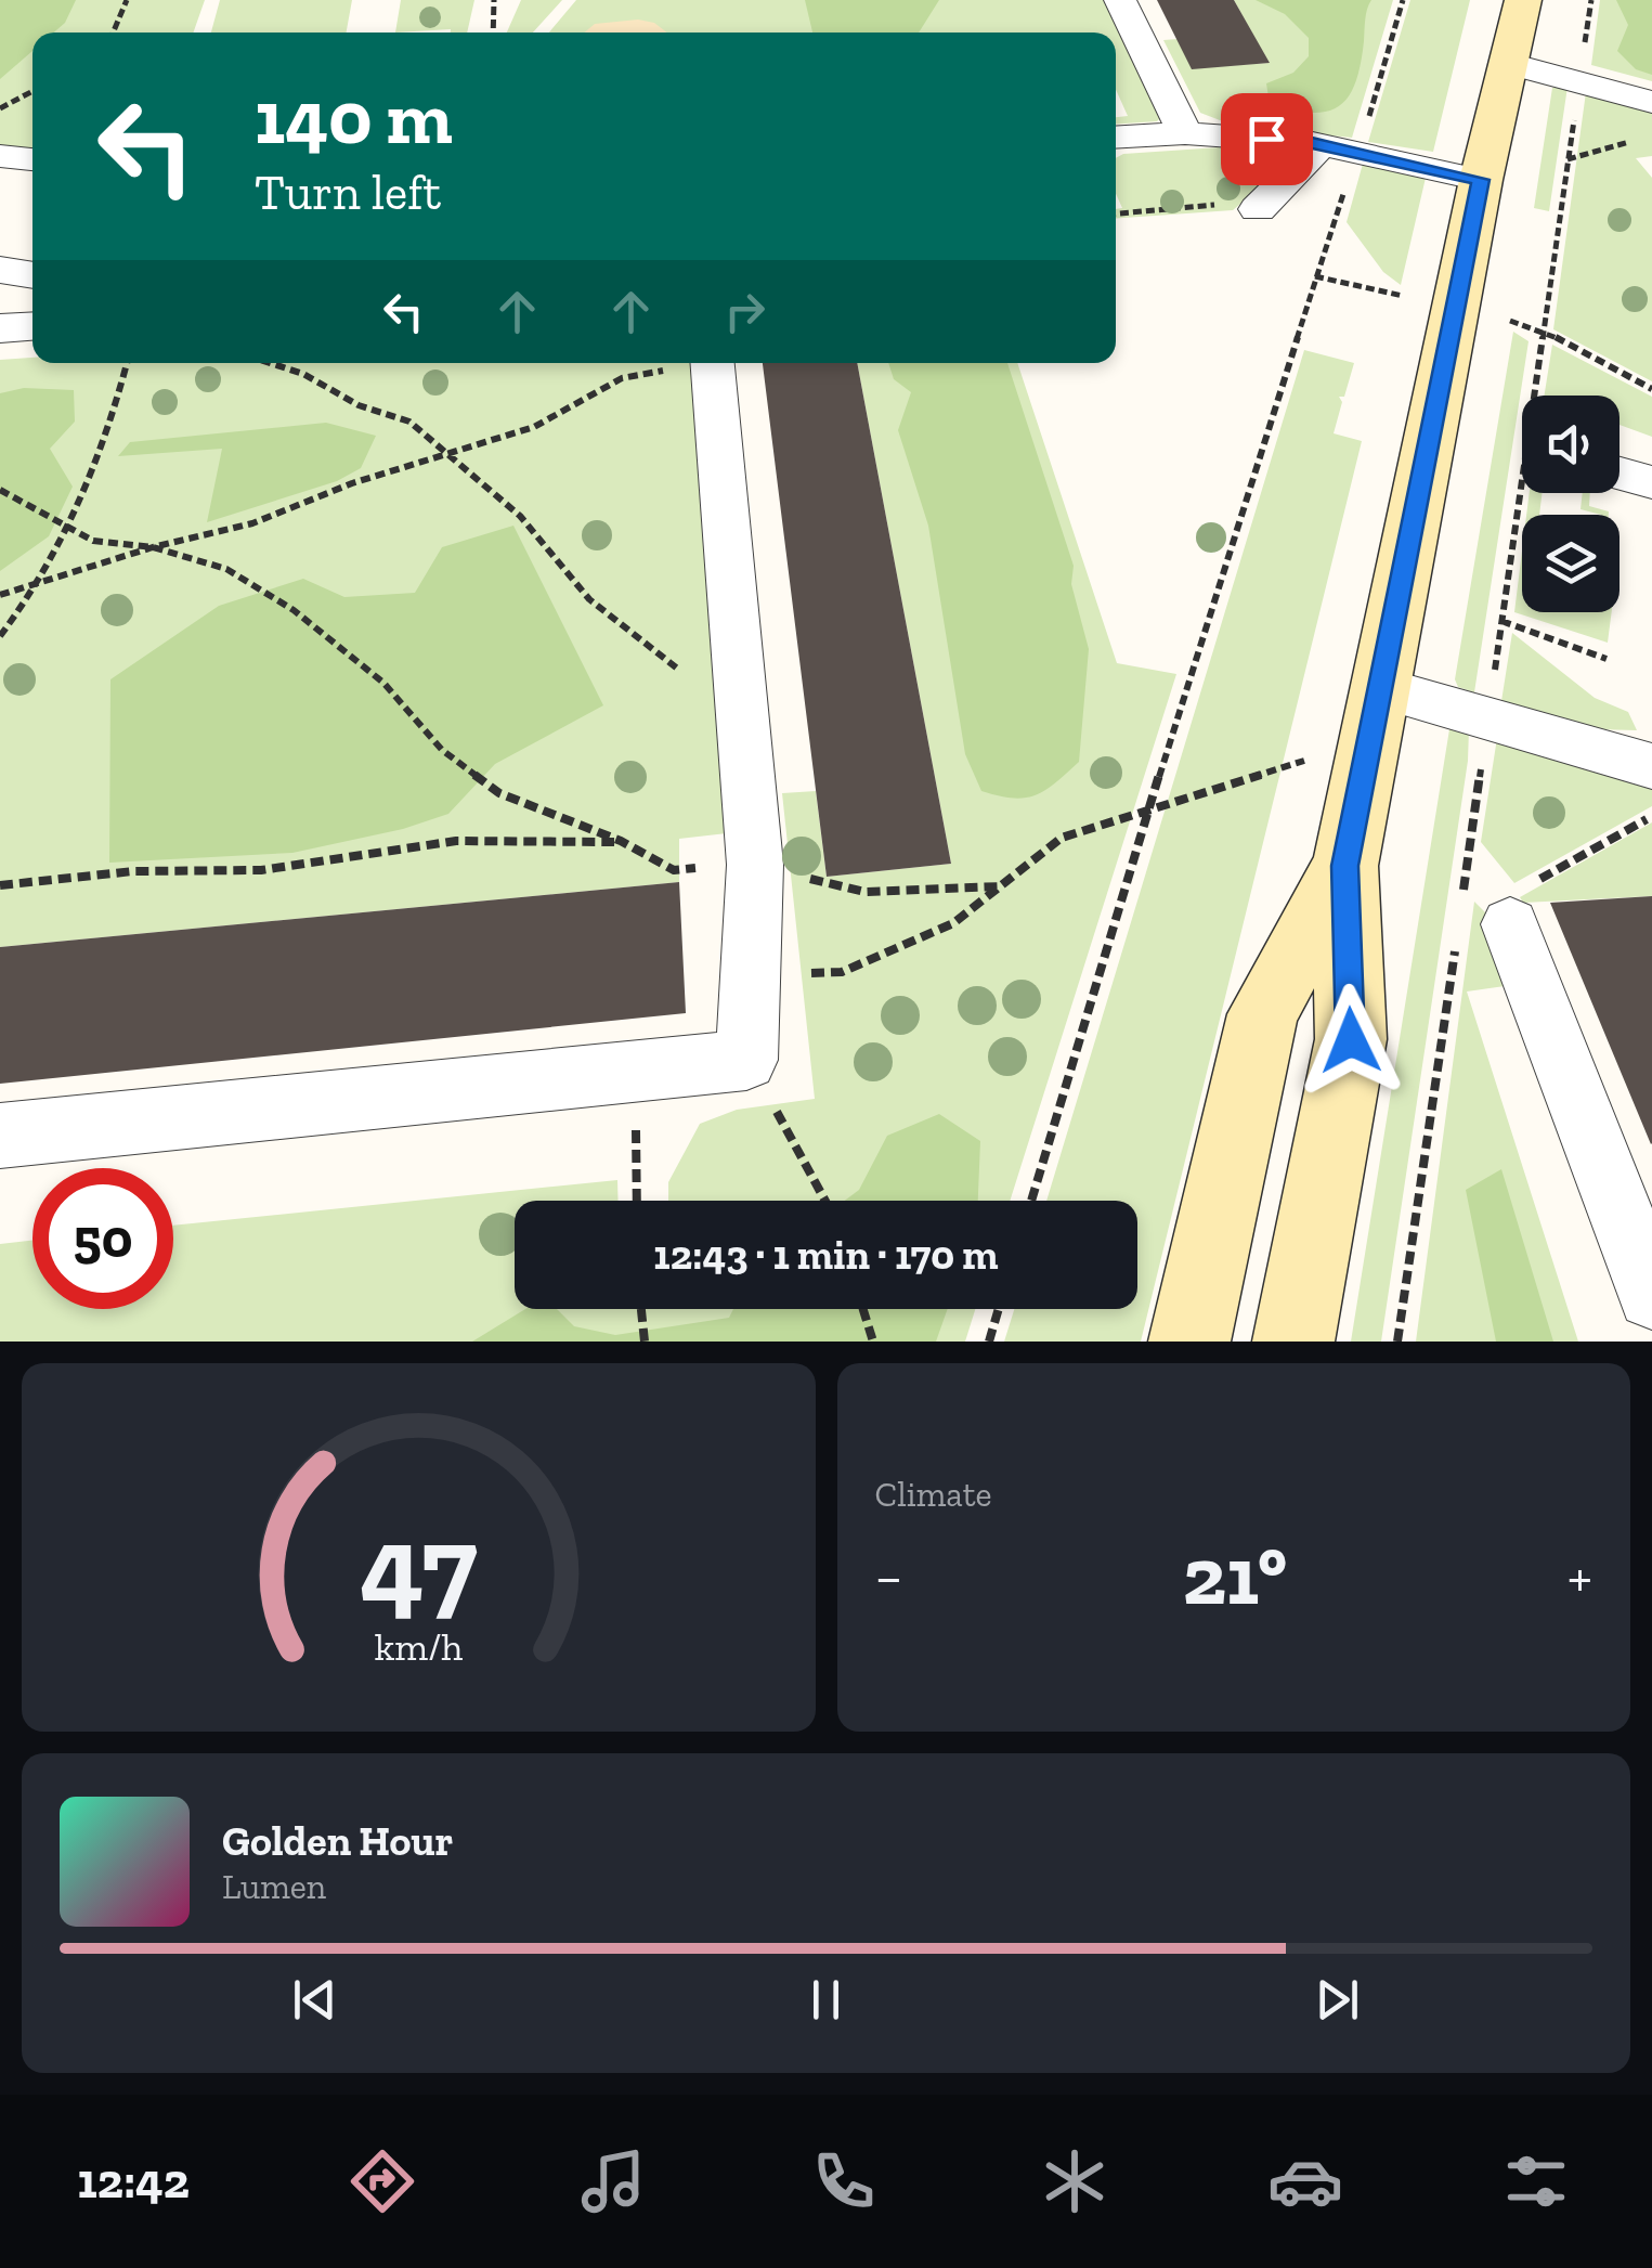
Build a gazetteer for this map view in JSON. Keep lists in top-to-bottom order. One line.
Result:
{"page":{"turn":["140 m","Turn left"],"limit":"50","trip":"12:43 · 1 min · 170 m","tile":"Climate","heat":["−","21°","+"],"song":["Golden Hour","Lumen"],"tabs":"12:42","gauge":["47","km/h"]}}
